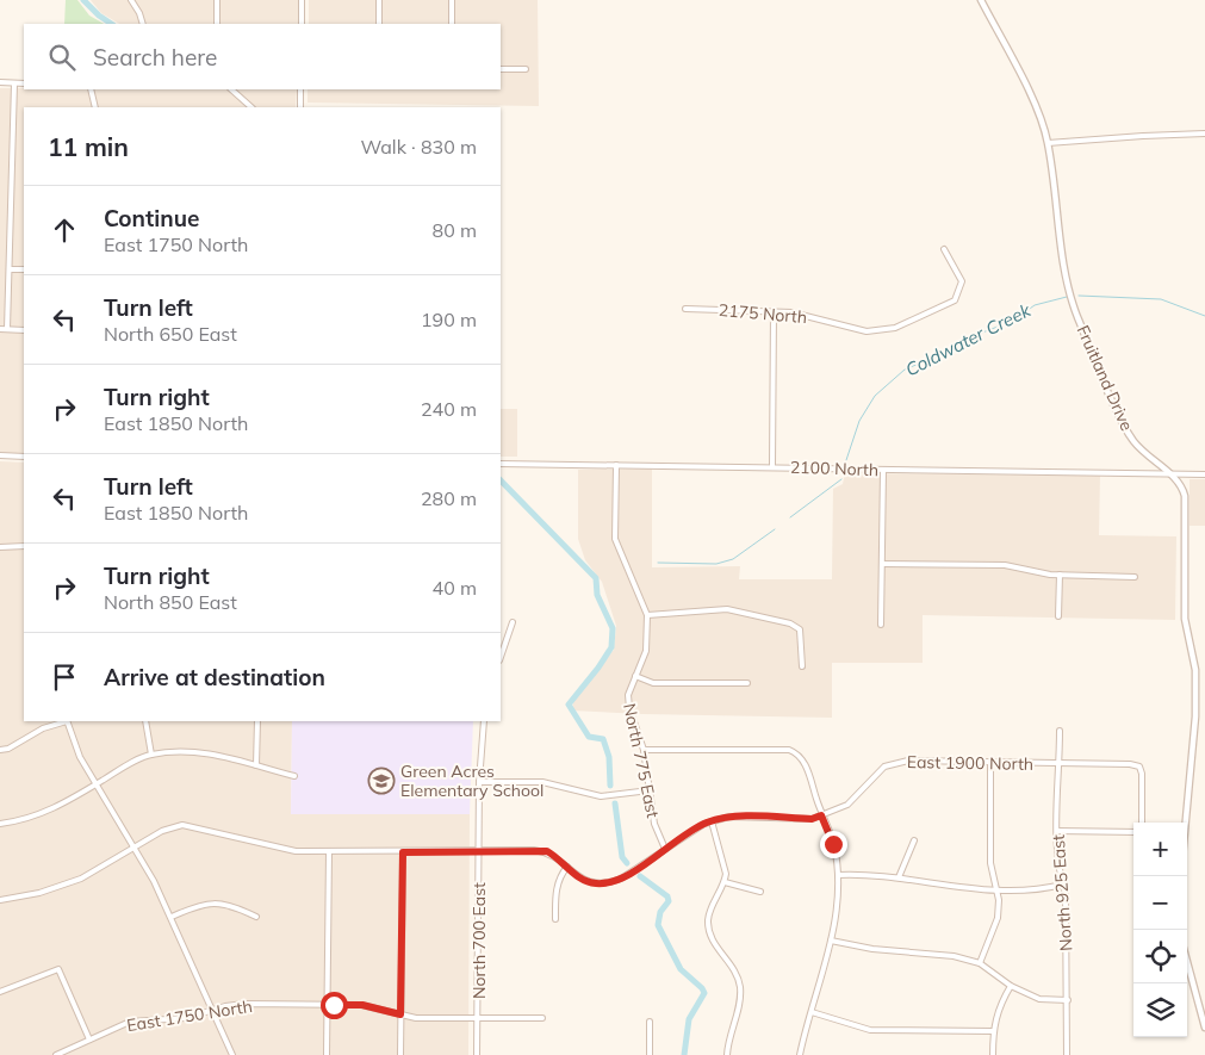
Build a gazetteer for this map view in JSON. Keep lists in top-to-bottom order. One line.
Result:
{"streets":{"street":["2175 North","Fruitland Drive","2100 North","North 775 East","East 1900 North","North 925 East","North 700 East","East 1750 North"]},"crossings":[["Fruitland Drive","2100 North"],["2100 North","North 775 East"],["North 775 East","East 1900 North"],["East 1900 North","North 925 East"],["East 1900 North","North 700 East"],["North 700 East","East 1750 North"]],"water":["Coldwater Creek"],"places":{"school or university":["Green Acres Elementary School"]},"page":{"search":"Search here","heading":["11 min","Walk · 830 m"],"list":[["Continue","East 1750 North","80 m"],["Turn left","North 650 East","190 m"],["Turn right","East 1850 North","240 m"],["Turn left","East 1850 North","280 m"],["Turn right","North 850 East","40 m"],"Arrive at destination"],"map_buttons":["+","−"]}}
